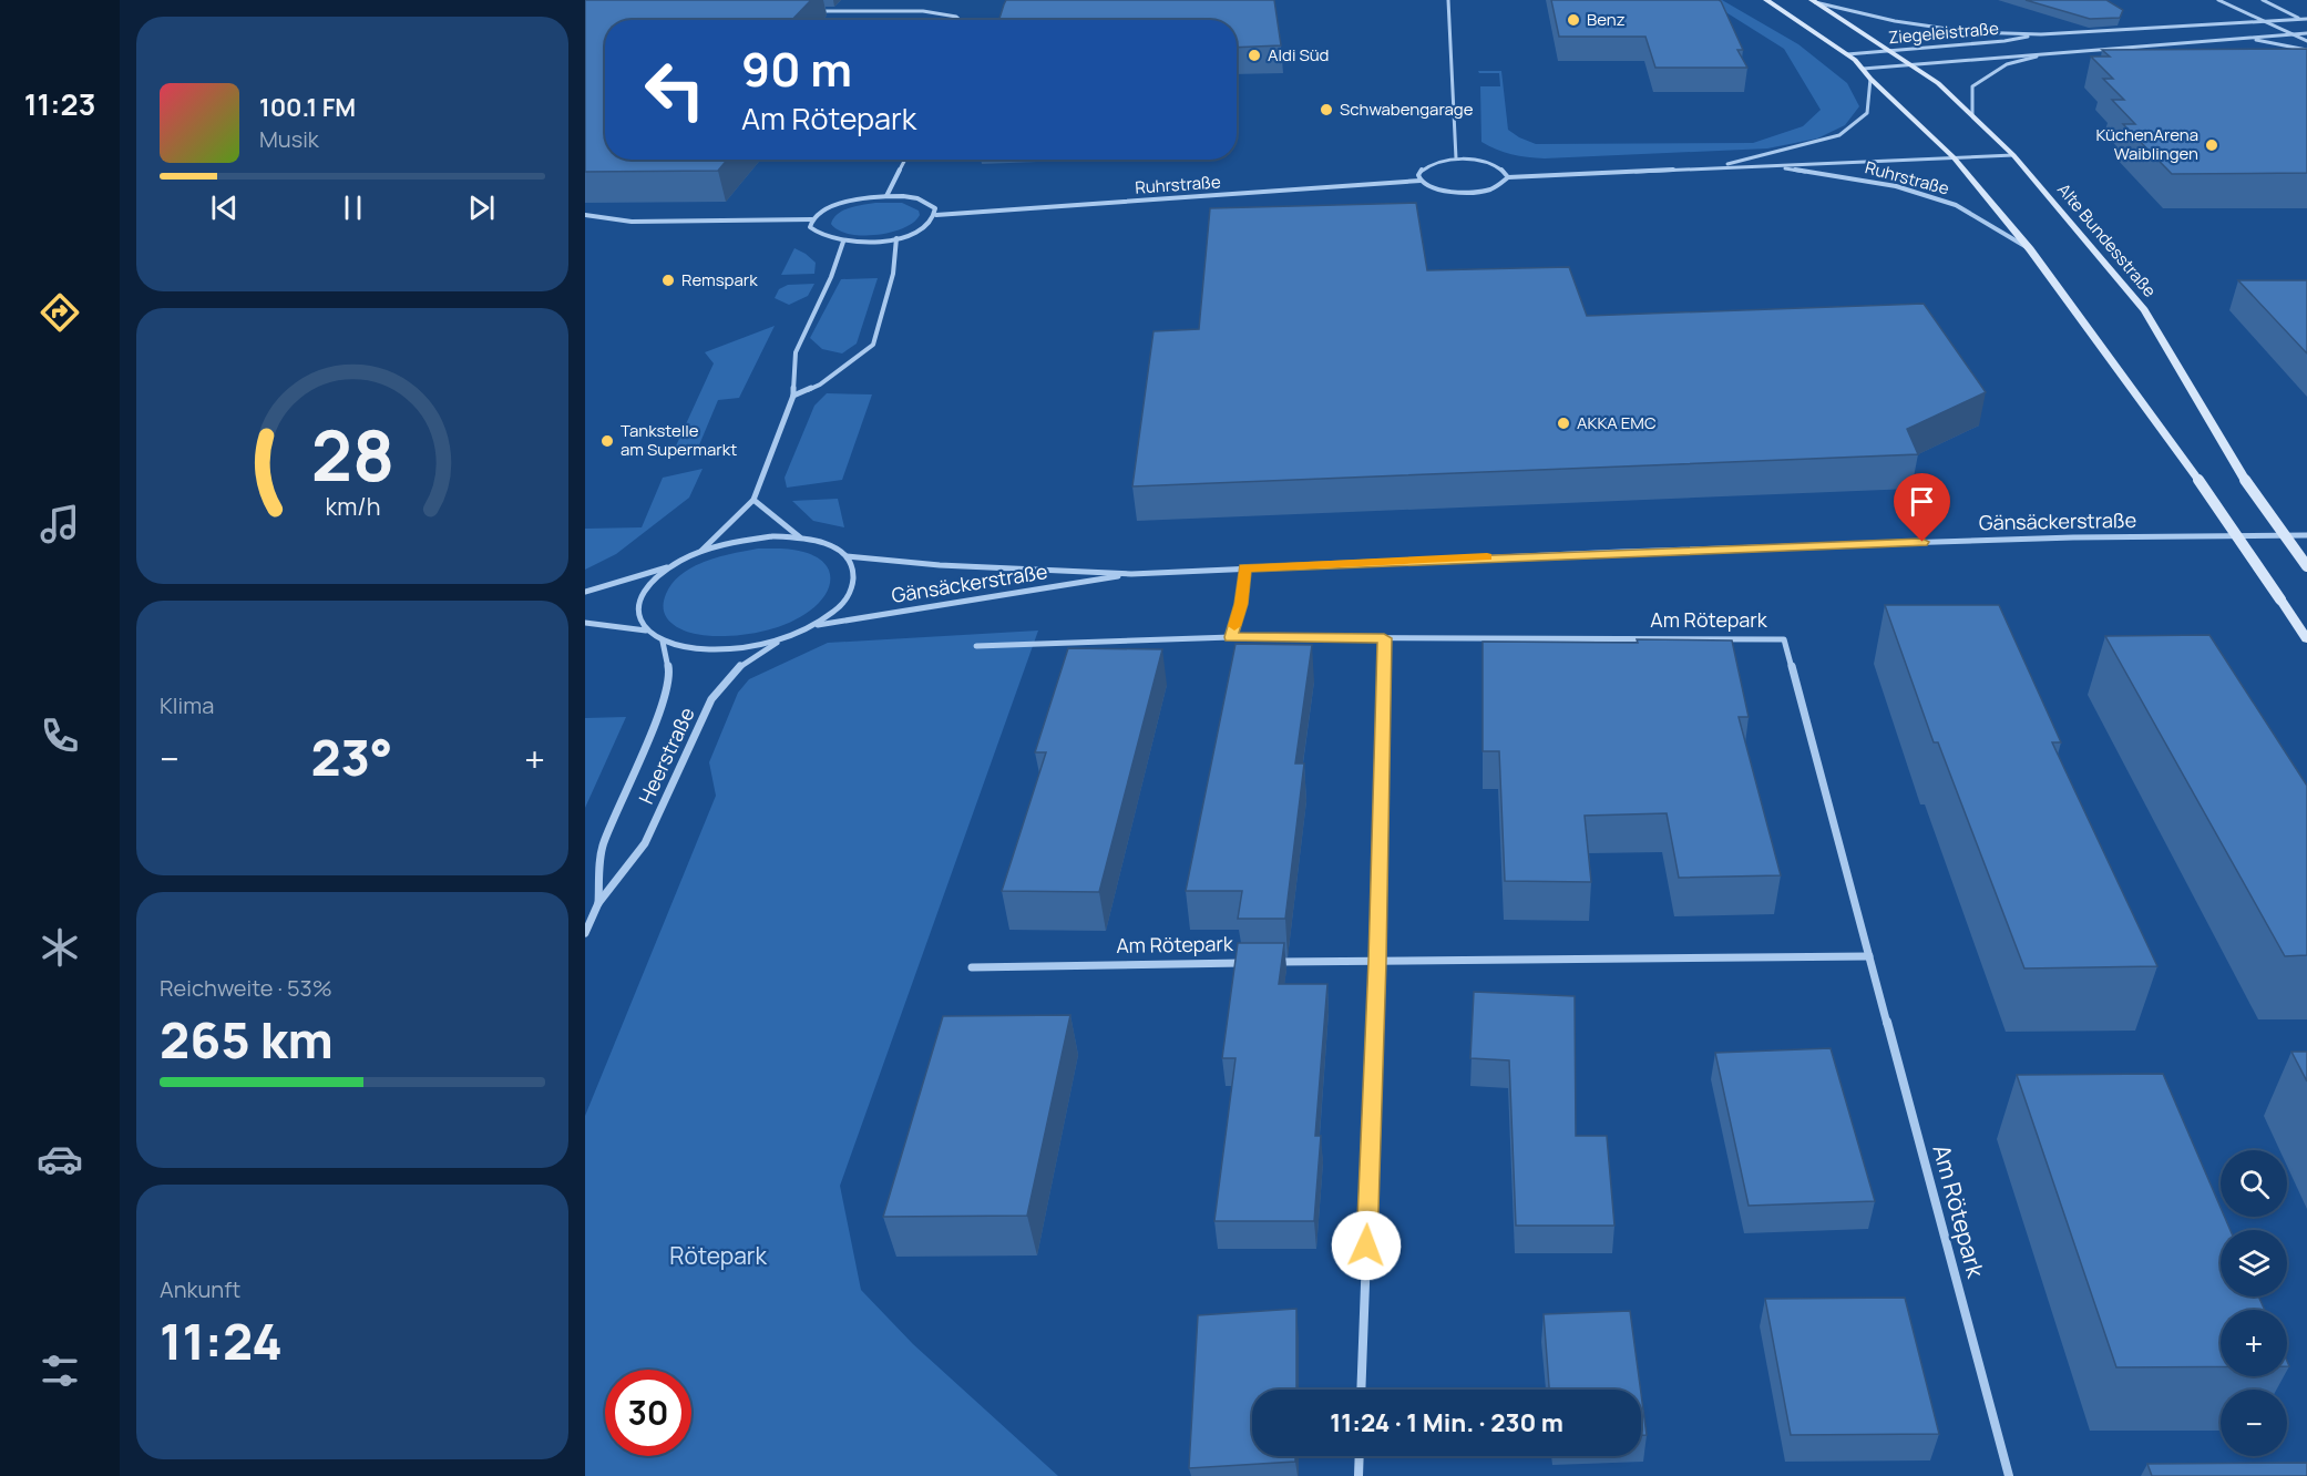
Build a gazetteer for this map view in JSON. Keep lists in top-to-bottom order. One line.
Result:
{"streets":{"main road":["Alte Bundesstraße"],"street":["Ziegeleistraße","Ruhrstraße","Gänsäckerstraße","Am Rötepark","Heerstraße"]},"crossings":[["Ziegeleistraße","Alte Bundesstraße"],["Ruhrstraße","Alte Bundesstraße"]],"parks":["Rötepark"],"places":["Benz","Aldi Süd","Schwabengarage","KüchenArena Waiblingen","Remspark","AKKA EMC","Tankstelle am Supermarkt"],"page":{"tabs":"11:23","turn":["90 m","Am Rötepark"],"song":["100.1 FM","Musik"],"tile":["Klima",["Reichweite · 53%","265 km"],["Ankunft","11:24"]],"heat":["−","23°","+"],"map_buttons":["+","−"],"limit":"30","trip":"11:24 · 1 Min. · 230 m","gauge":["28","km/h"]}}
